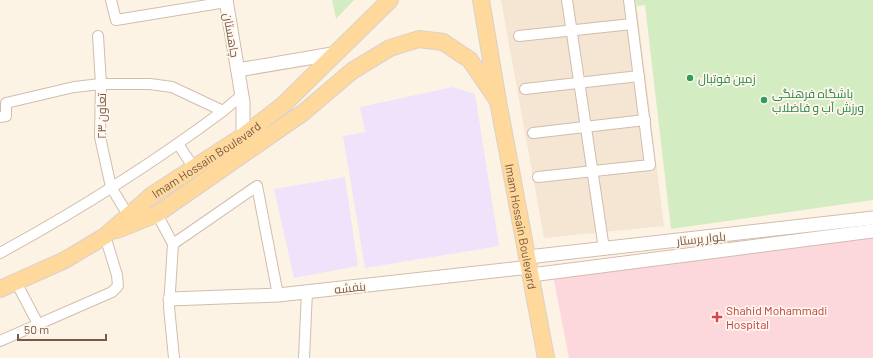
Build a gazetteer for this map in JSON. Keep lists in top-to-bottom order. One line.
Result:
{"streets":{"main road":["Imam Hossain Boulevard"],"street":["چاهستان","تعاون ۲۳","بلوار پرستار","بنفشه"]},"crossings":[["چاهستان","Imam Hossain Boulevard"],["تعاون ۲۳","Imam Hossain Boulevard"],["Imam Hossain Boulevard","بلوار پرستار"],["Imam Hossain Boulevard","بنفشه"],["بلوار پرستار","بنفشه"]],"places":{"other":["زمین فوتبال","باشگاه فرهنگی ورزش آب و فاضلاب"],"health":["Shahid Mohammadi Hospital"]},"scale_bar":"50 m"}
